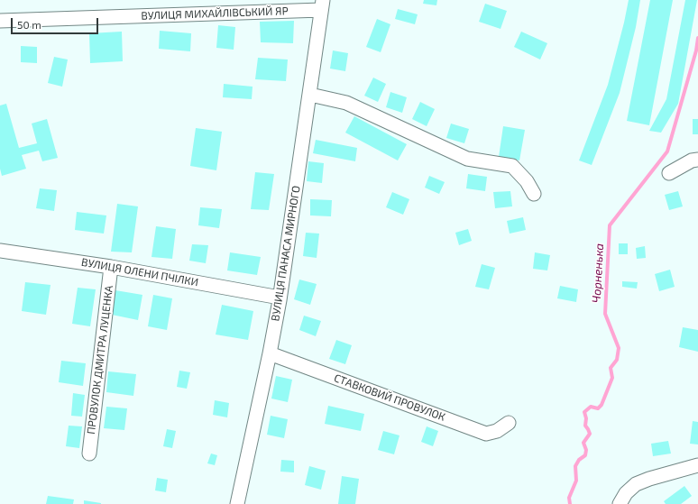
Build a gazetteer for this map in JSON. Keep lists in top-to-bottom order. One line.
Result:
{"streets":{"street":["ВУЛИЦЯ МИХАЙЛІВСЬКИЙ ЯР","ВУЛИЦЯ ПАНАСА МИРНОГО","ВУЛИЦЯ ОЛЕНИ ПЧІЛКИ","ПРОВУЛОК ДМИТРА ЛУЦЕНКА","СТАВКОВИЙ ПРОВУЛОК"]},"crossings":[["ВУЛИЦЯ МИХАЙЛІВСЬКИЙ ЯР","ВУЛИЦЯ ПАНАСА МИРНОГО"],["ВУЛИЦЯ ПАНАСА МИРНОГО","ВУЛИЦЯ ОЛЕНИ ПЧІЛКИ"],["ВУЛИЦЯ ПАНАСА МИРНОГО","СТАВКОВИЙ ПРОВУЛОК"],["ВУЛИЦЯ ОЛЕНИ ПЧІЛКИ","ПРОВУЛОК ДМИТРА ЛУЦЕНКА"]],"water":["Чорненька"],"scale_bar":"50 m"}
